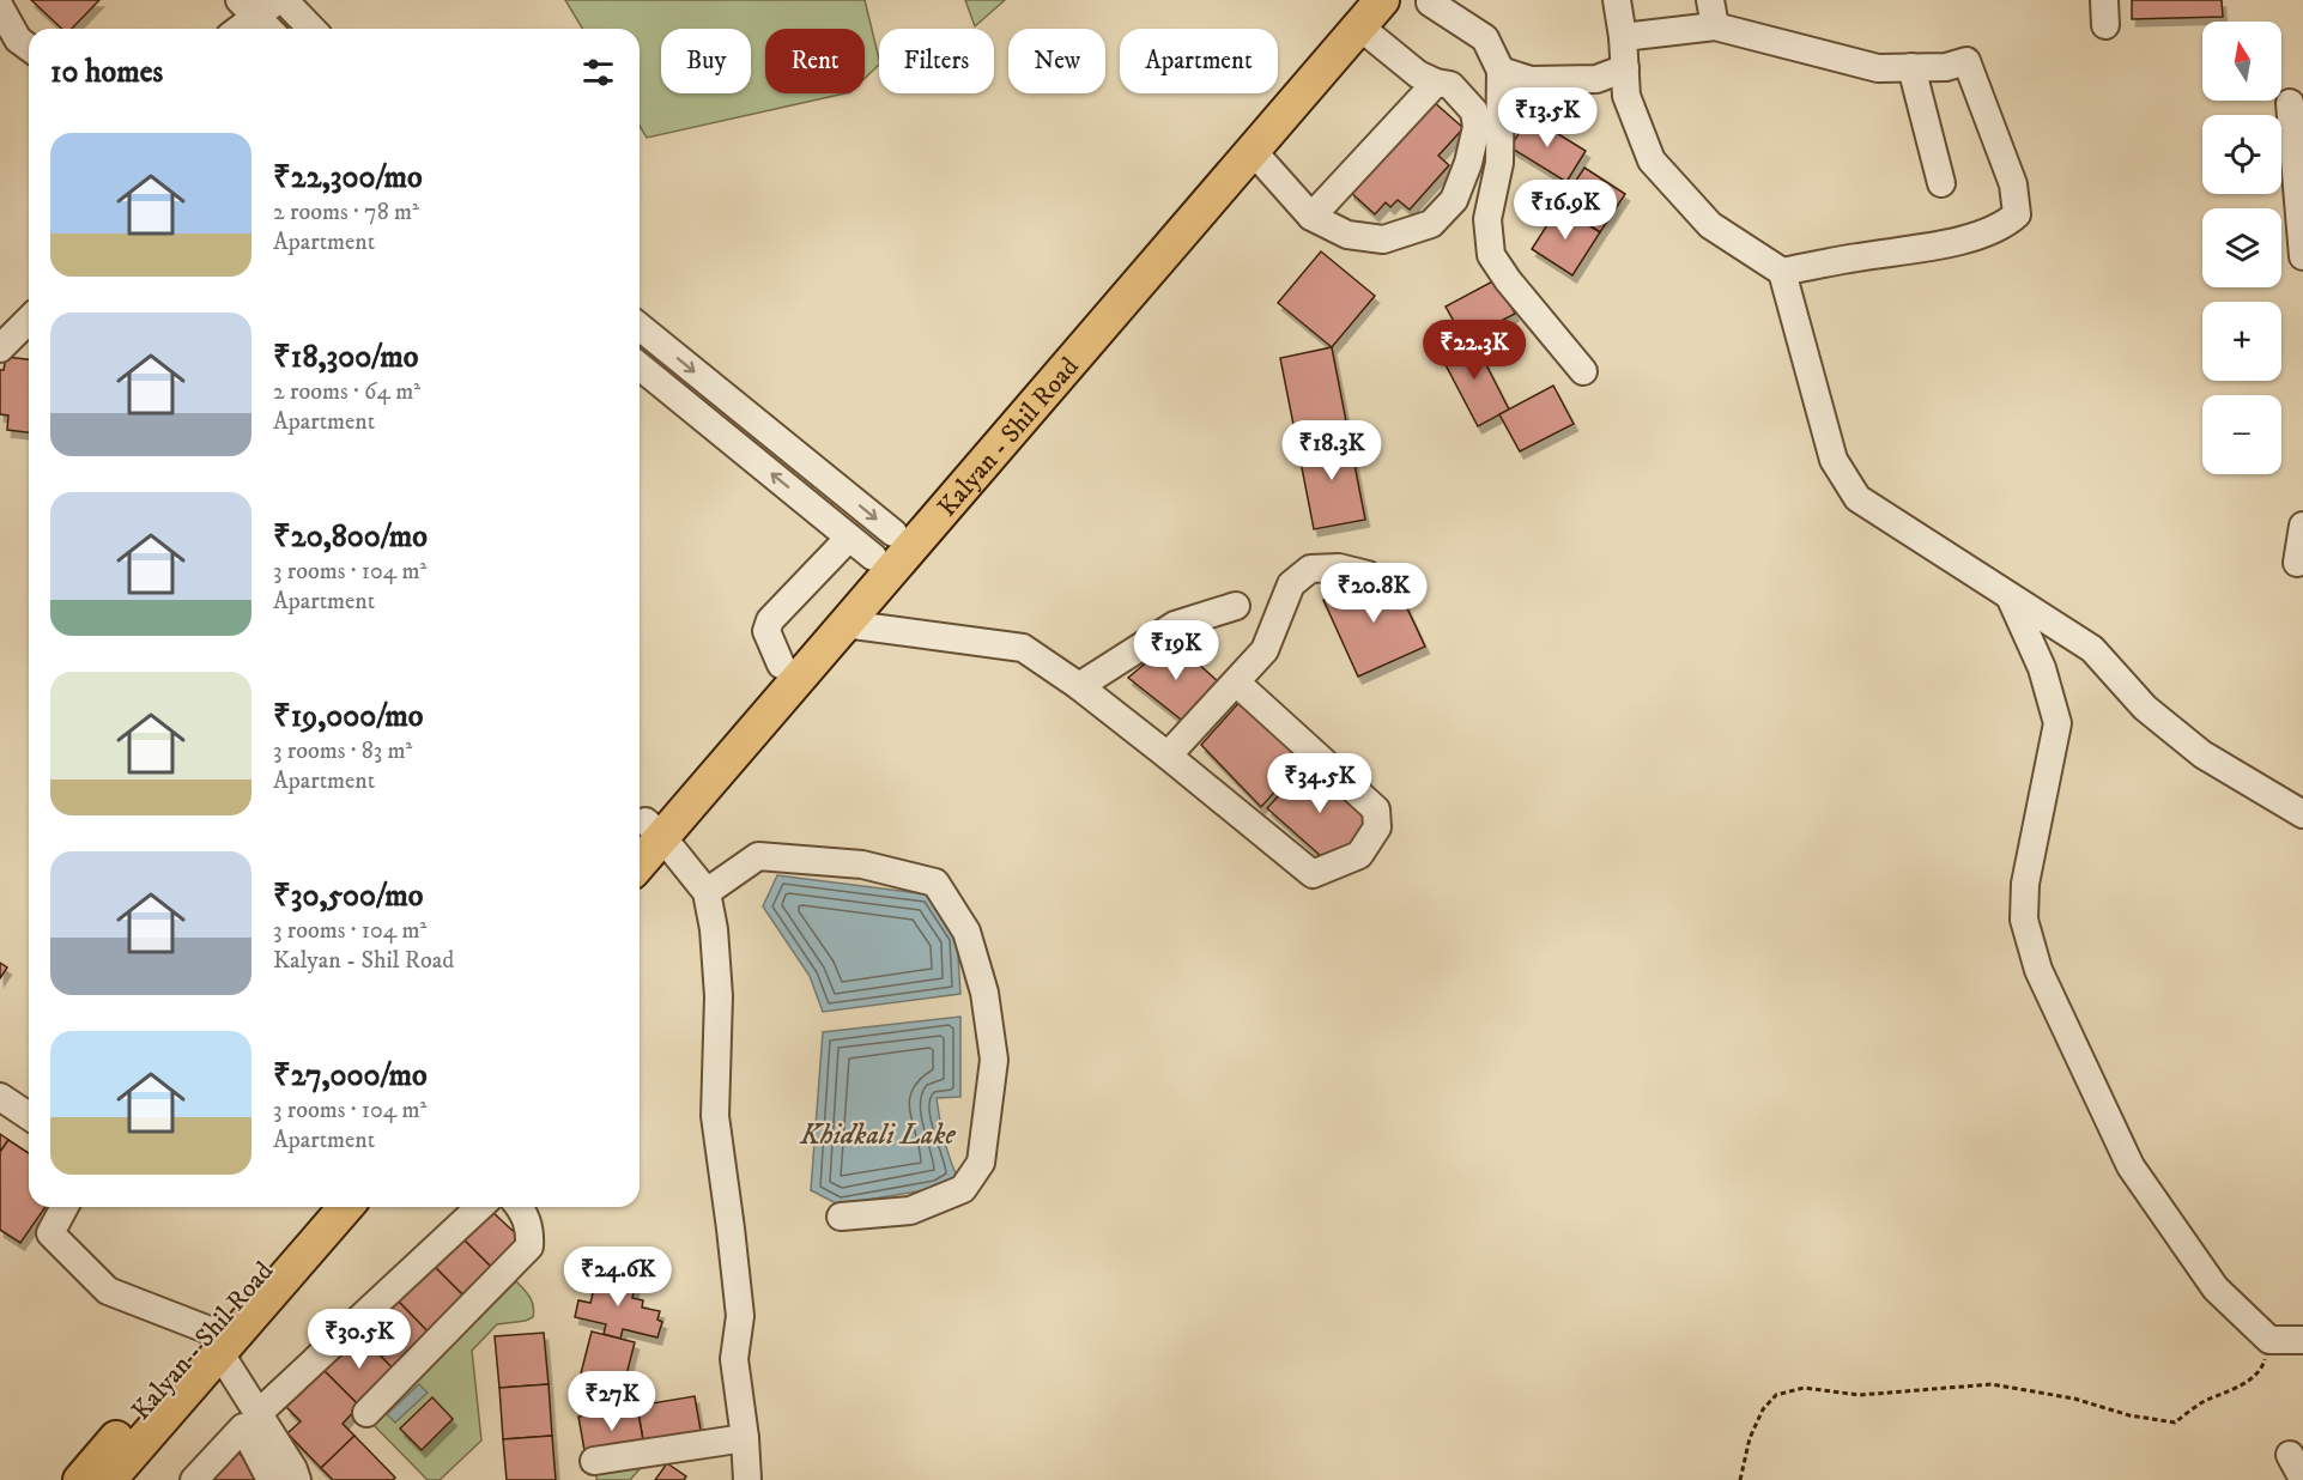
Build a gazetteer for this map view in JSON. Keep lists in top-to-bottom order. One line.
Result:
{"streets":{"main road":["Kalyan - Shil Road"]},"water":["Khidkali Lake"],"north":"top","page":{"map_buttons":["+","−"],"chip":["Buy","Rent","Filters","New","Apartment"],"heading":"10 homes","price":["₹13.5K","₹16.9K","₹22.3K","₹18.3K","₹20.8K","₹19K","₹34.5K","₹24.6K","₹30.5K","₹27K"],"list":[{"name":"₹22,300/mo","note":"2 rooms · 78 m² · Apartment"},{"name":"₹18,300/mo","note":"2 rooms · 64 m² · Apartment"},{"name":"₹20,800/mo","note":"3 rooms · 104 m² · Apartment"},{"name":"₹19,000/mo","note":"3 rooms · 83 m² · Apartment"},{"name":"₹30,500/mo","note":"3 rooms · 104 m² · Kalyan - Shil Road"},{"name":"₹27,000/mo","note":"3 rooms · 104 m² · Apartment"}]}}
